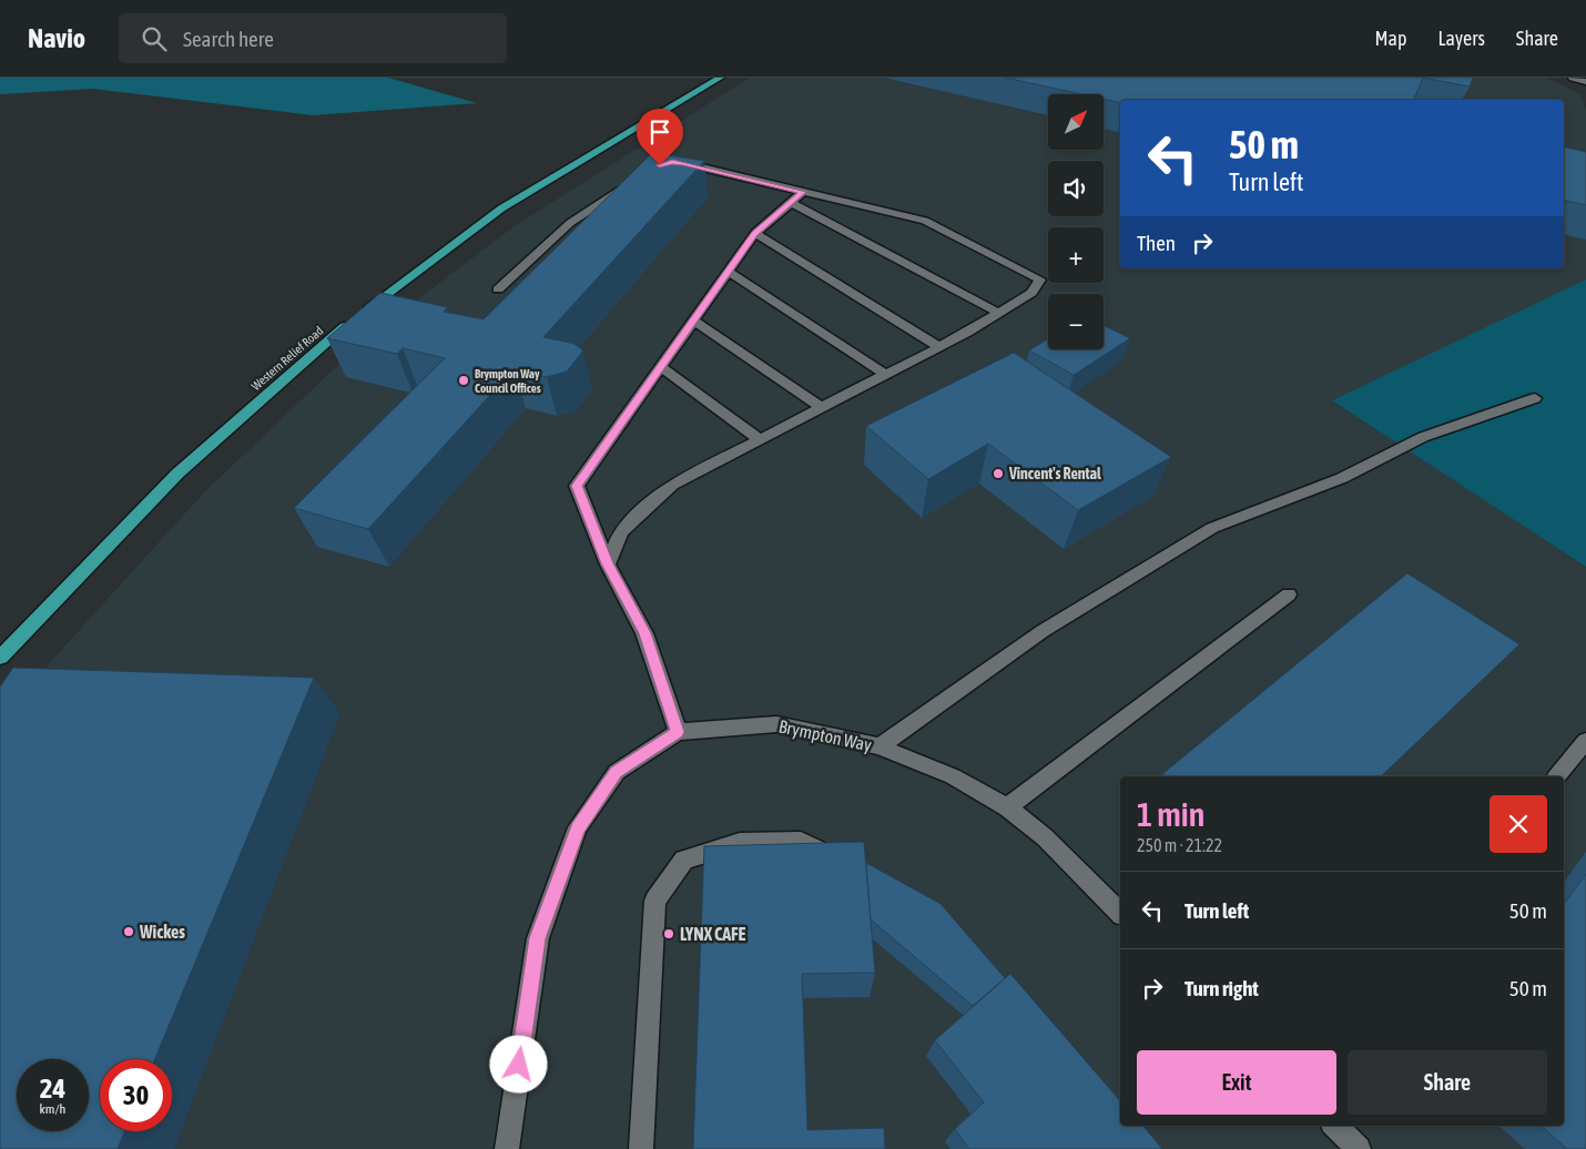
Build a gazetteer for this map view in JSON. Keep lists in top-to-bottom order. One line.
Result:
{"streets":{"highway":["Western Relief Road"],"street":["Brympton Way"]},"places":["Brympton Way Council Offices","Vincent's Rental","Wickes","LYNX CAFE"],"north":"top right","page":{"header":"Navio","search":"Search here","nav":["Map","Layers","Share"],"map_buttons":["+","−"],"turn":["50 m","Turn left"],"then":"Then","heading":["1 min","250 m · 21:22"],"list":[{"name":"Turn left","value":"50 m"},{"name":"Turn right","value":"50 m"}],"buttons":["Exit","Share"],"speed":"24 km/h","limit":"30"}}
